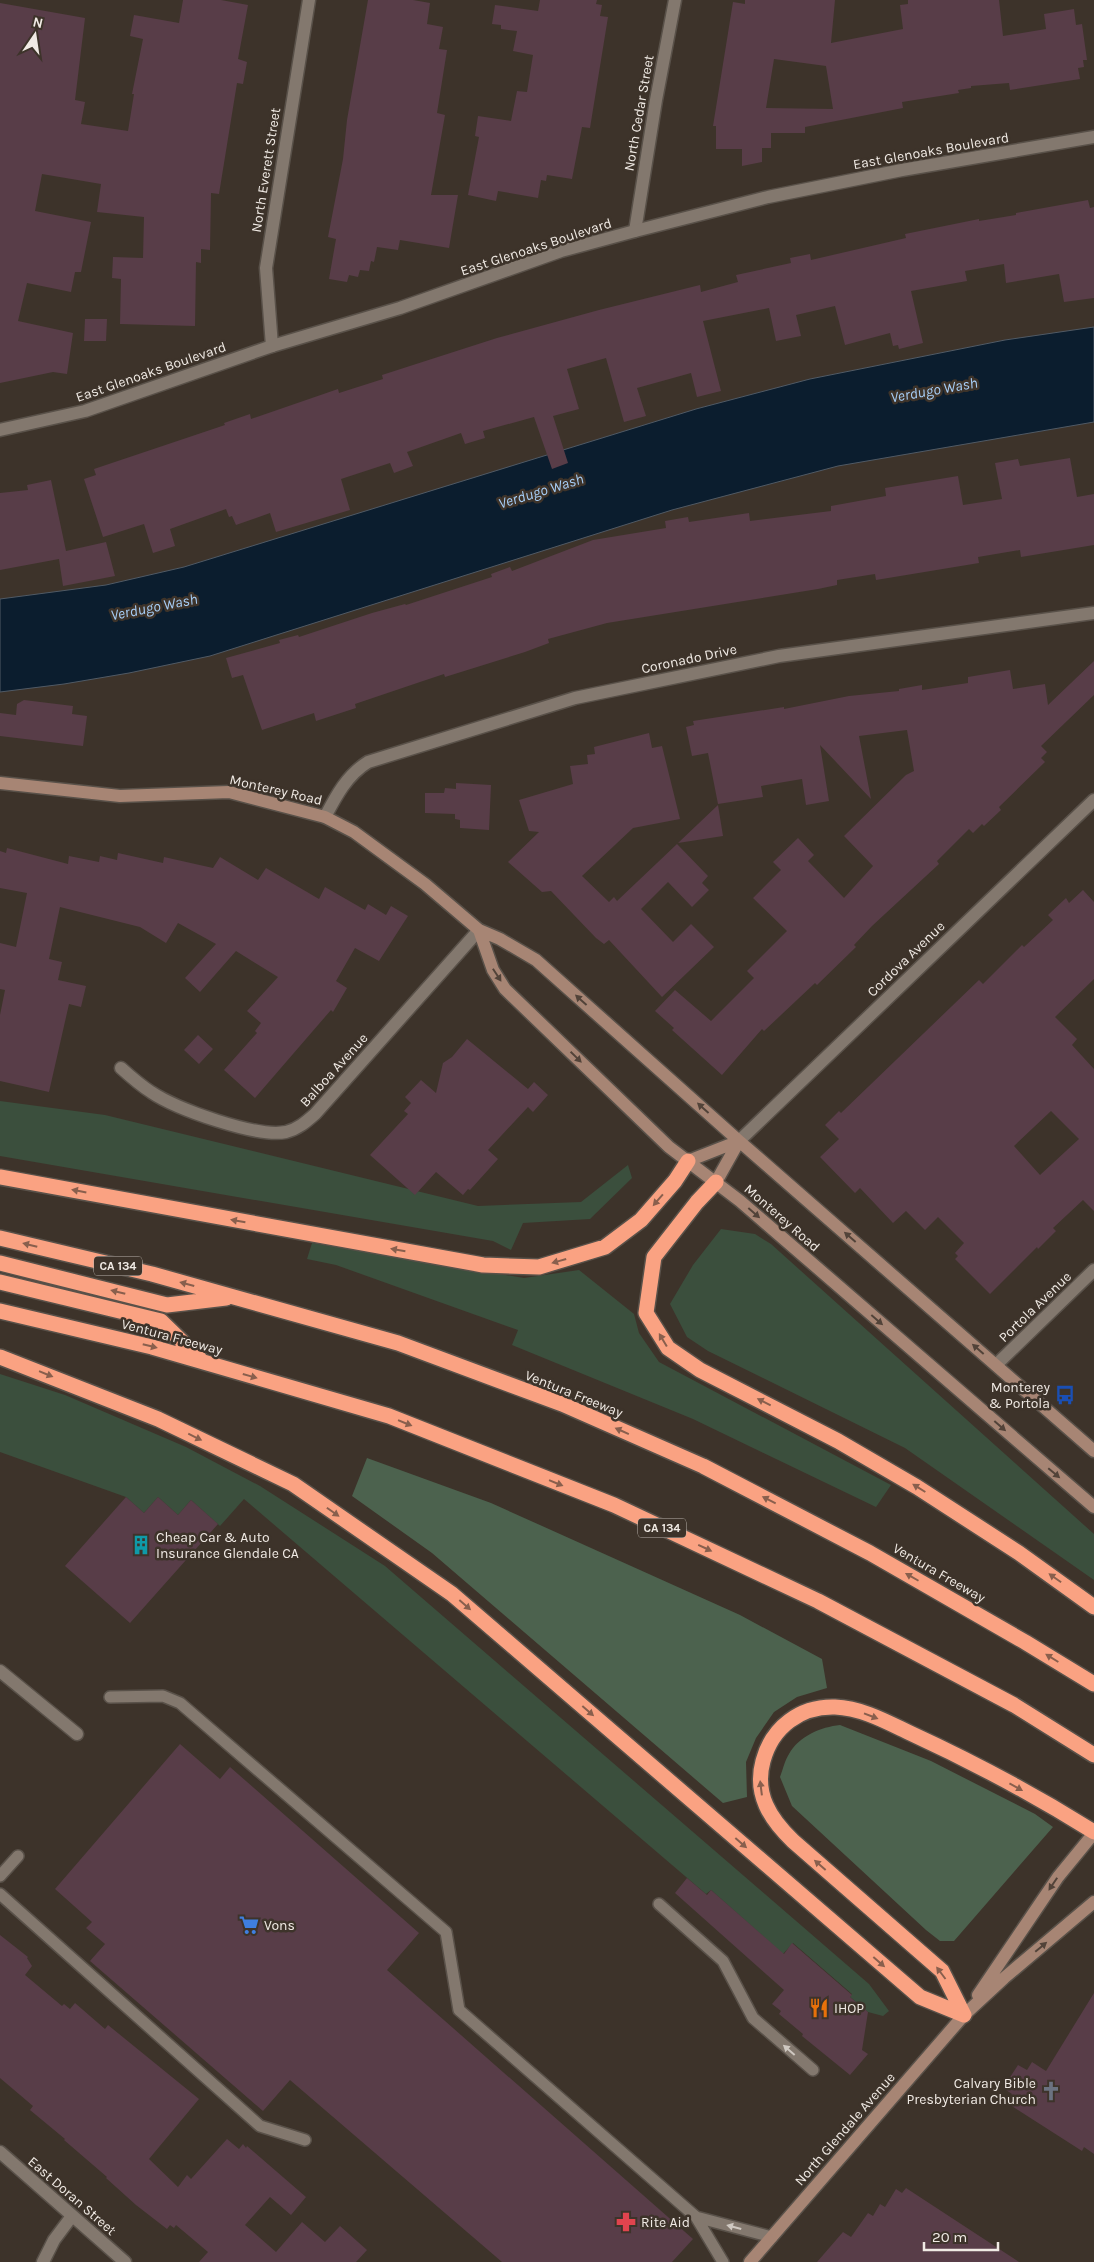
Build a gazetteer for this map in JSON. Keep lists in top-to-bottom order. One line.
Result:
{"streets":{"highway":["CA 134","Ventura Freeway"],"main road":["Monterey Road","North Glendale Avenue"],"street":["North Cedar Street","East Glenoaks Boulevard","North Everett Street","Coronado Drive","Cordova Avenue","Balboa Avenue","Portola Avenue","East Doran Street"]},"crossings":[["North Cedar Street","East Glenoaks Boulevard"],["East Glenoaks Boulevard","North Everett Street"],["Coronado Drive","Monterey Road"],["Monterey Road","Cordova Avenue"],["Monterey Road","Balboa Avenue"],["Monterey Road","Portola Avenue"]],"water":["Verdugo Wash"],"places":{"bus stop":["Monterey & Portola"],"building":["Cheap Car & Auto Insurance Glendale CA"],"supermarket":["Vons"],"restaurant":["IHOP"],"church":["Calvary Bible Presbyterian Church"],"pharmacy":["Rite Aid"]},"scale_bar":"20 m","north":"top"}
